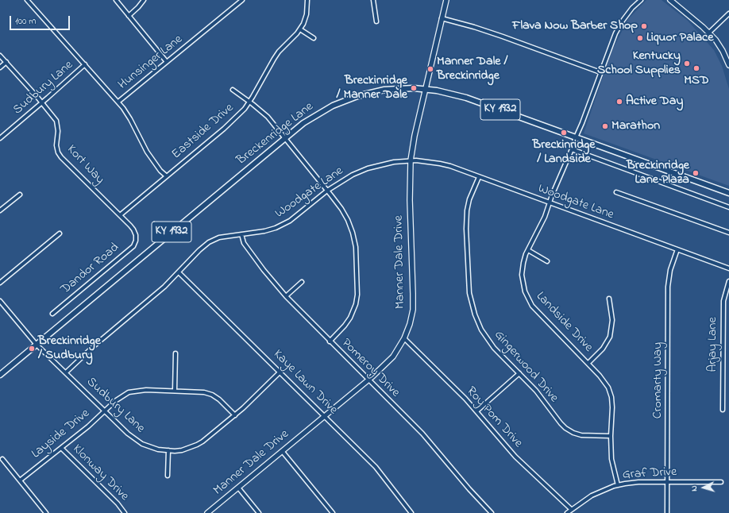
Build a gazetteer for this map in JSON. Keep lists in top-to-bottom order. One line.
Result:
{"streets":{"main road":["KY 1932","Breckenridge Lane"],"street":["Hunsinger Lane","Sudbury Lane","Eastside Drive","Kort Way","Woodgate Lane","Manner Dale Drive","Dandor Road","Landside Drive","Arjay Lane","Gingerwood Drive","Pomeroy Drive","Cromarty Way","Kaye Lawn Drive","Roy Pom Drive","Layside Drive","Klonway Drive","Graf Drive"]},"crossings":[["Hunsinger Lane","Sudbury Lane"],["Sudbury Lane","Breckenridge Lane"],["Sudbury Lane","Kort Way"],["Sudbury Lane","Woodgate Lane"],["Sudbury Lane","Kaye Lawn Drive"],["Sudbury Lane","Layside Drive"],["Eastside Drive","Kort Way"],["Breckenridge Lane","Manner Dale Drive"],["Breckenridge Lane","Landside Drive"],["Kort Way","Dandor Road"],["Woodgate Lane","Manner Dale Drive"],["Woodgate Lane","Landside Drive"],["Woodgate Lane","Gingerwood Drive"],["Woodgate Lane","Pomeroy Drive"],["Woodgate Lane","Cromarty Way"],["Woodgate Lane","Kaye Lawn Drive"],["Manner Dale Drive","Pomeroy Drive"],["Manner Dale Drive","Kaye Lawn Drive"],["Manner Dale Drive","Roy Pom Drive"],["Landside Drive","Gingerwood Drive"],["Landside Drive","Graf Drive"],["Cromarty Way","Graf Drive"],["Roy Pom Drive","Graf Drive"],["Layside Drive","Klonway Drive"]],"places":["Flava Now Barber Shop","Liquor Palace","Kentucky School Supplies","MSD","Manner Dale / Breckinridge","Breckinridge / Manner Dale","Active Day","Marathon","Breckinridge / Landside","Breckinridge Lane Plaza","Breckinridge / Sudbury"],"scale_bar":"100 m","north":"left"}
